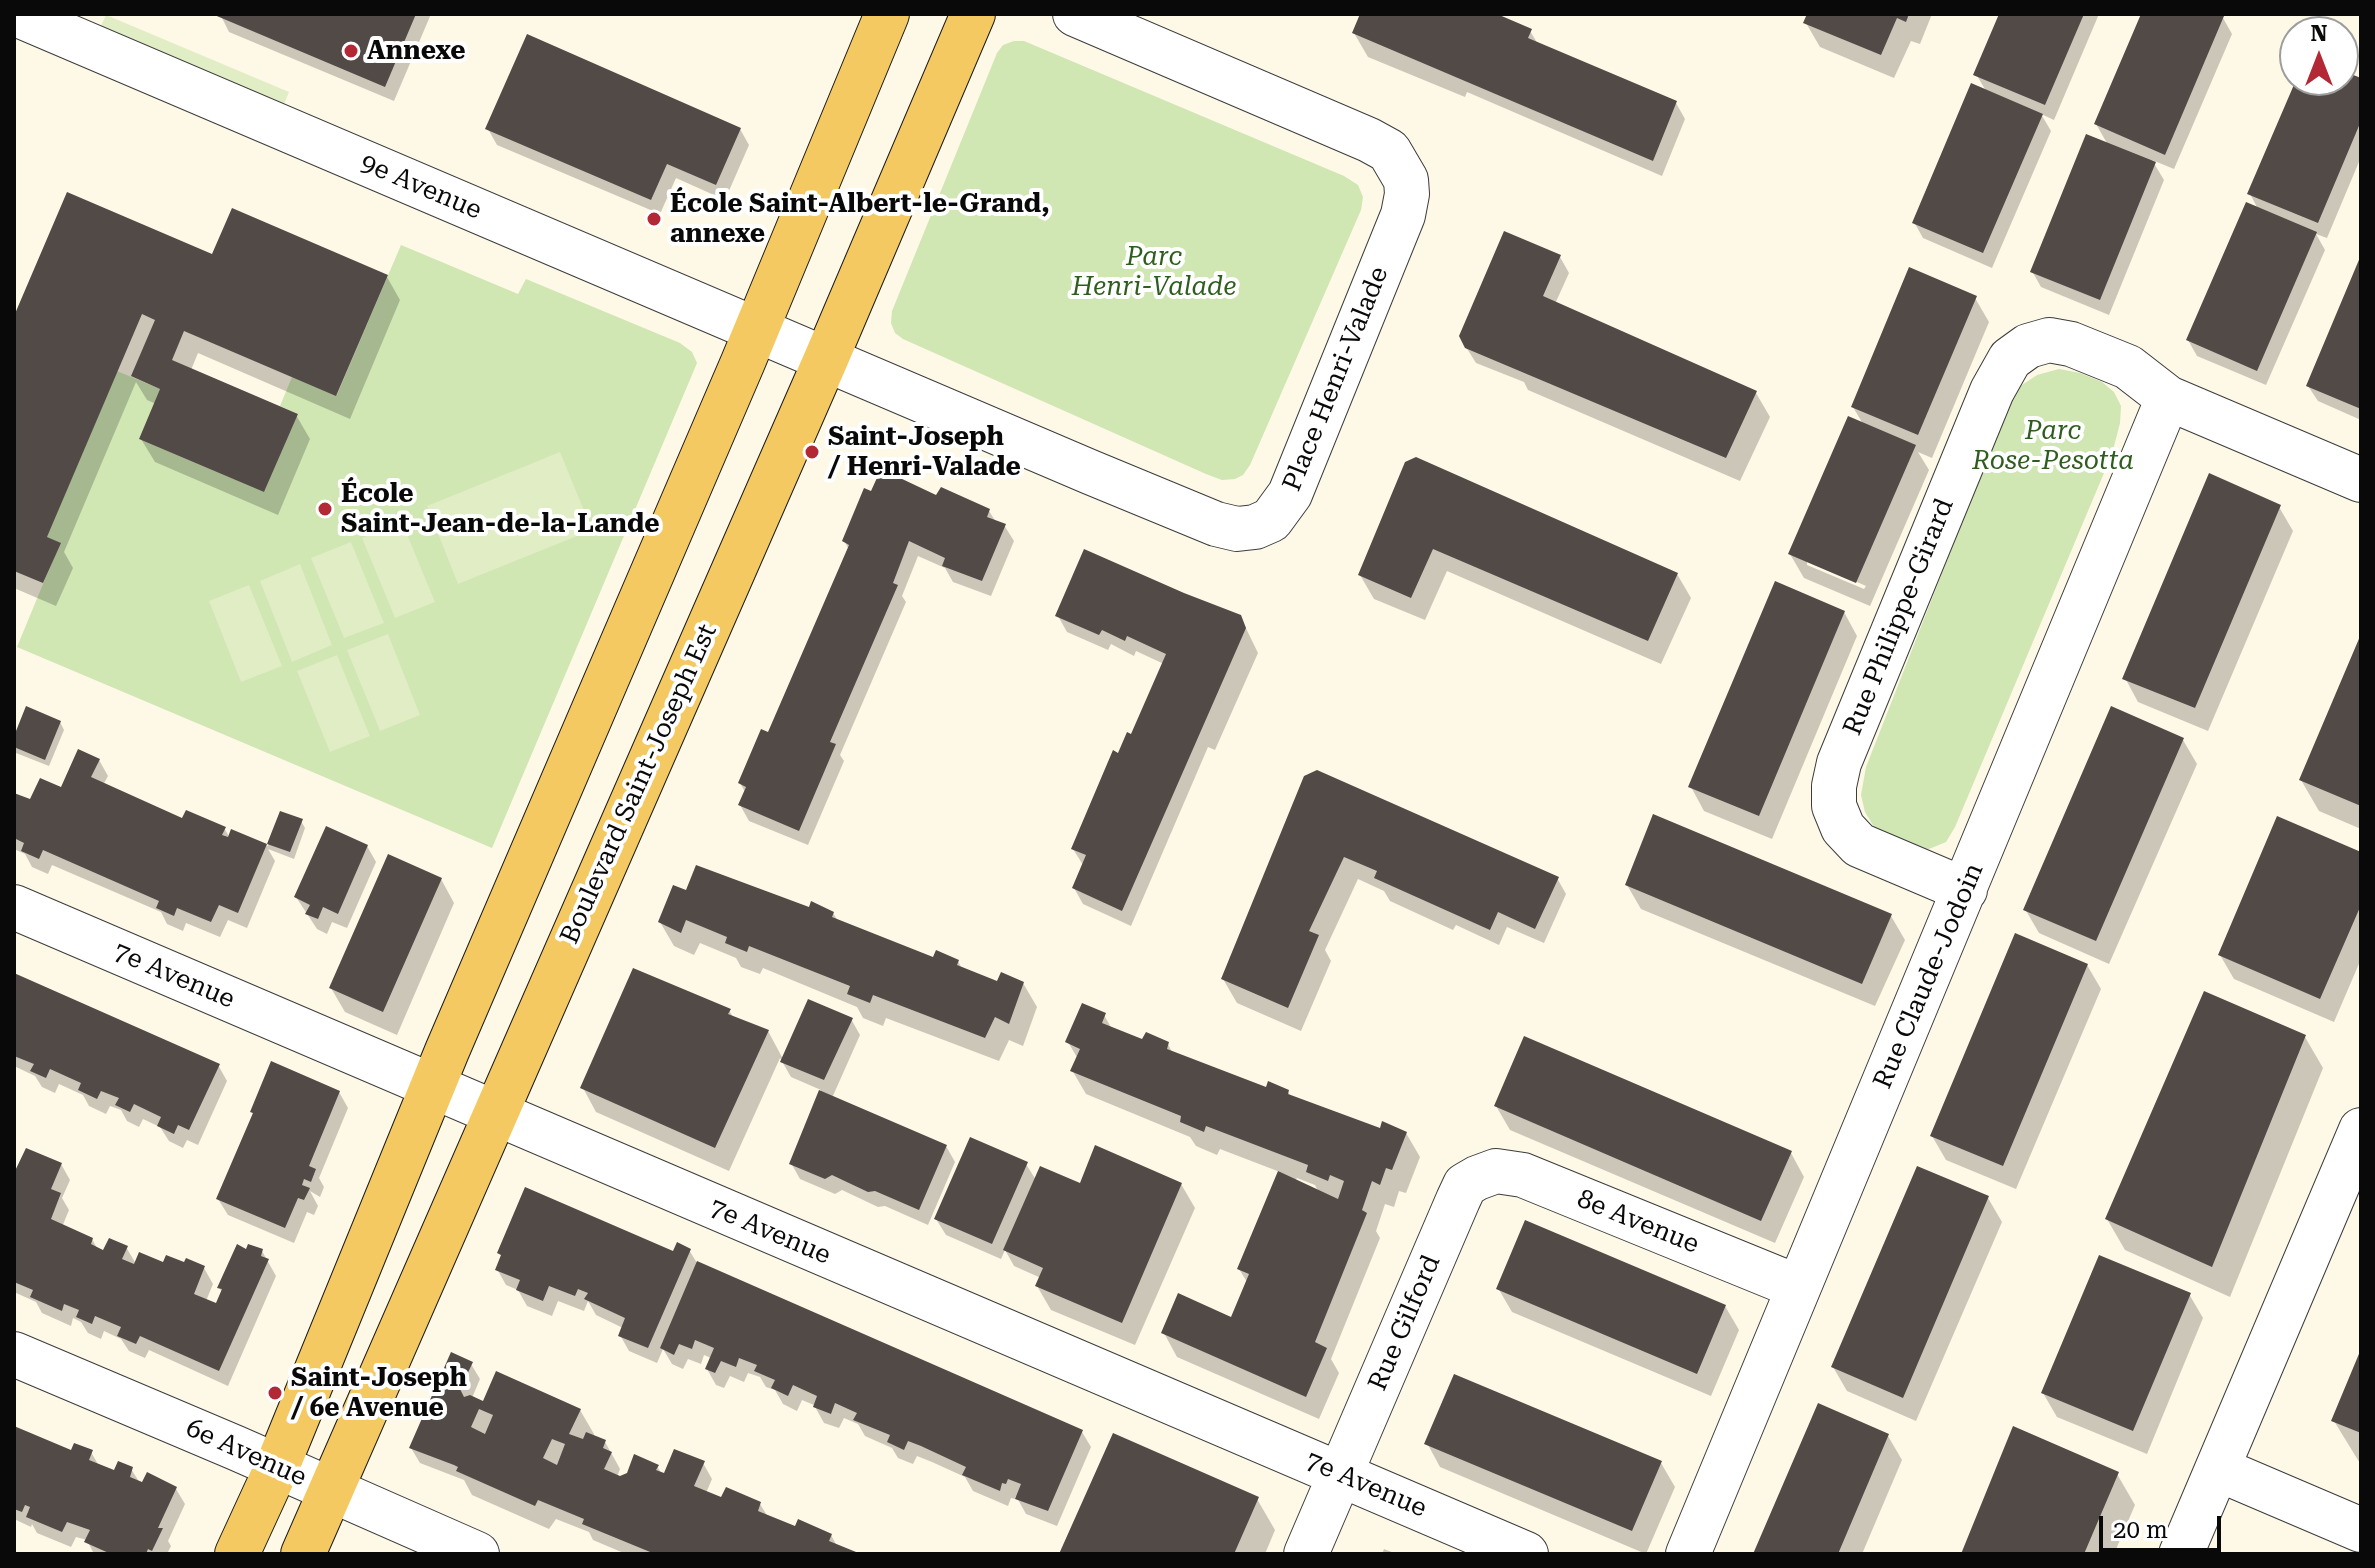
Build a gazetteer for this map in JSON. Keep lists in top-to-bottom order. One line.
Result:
{"streets":{"main road":["Boulevard Saint-Joseph Est"],"street":["9e Avenue","Place Henri-Valade","Rue Philippe-Girard","7e Avenue","Rue Claude-Jodoin","8e Avenue","Rue Gilford","6e Avenue"]},"crossings":[["9e Avenue","Place Henri-Valade"],["9e Avenue","Boulevard Saint-Joseph Est"],["Place Henri-Valade","Boulevard Saint-Joseph Est"],["Rue Philippe-Girard","Rue Claude-Jodoin"],["Boulevard Saint-Joseph Est","7e Avenue"],["Boulevard Saint-Joseph Est","6e Avenue"],["7e Avenue","Rue Gilford"],["Rue Claude-Jodoin","8e Avenue"],["8e Avenue","Rue Gilford"]],"parks":["Parc Henri-Valade","Parc Rose-Pesotta"],"places":["Annexe","École Saint-Albert-le-Grand, annexe","Saint-Joseph / Henri-Valade","École Saint-Jean-de-la-Lande","Saint-Joseph / 6e Avenue"],"scale_bar":"20 m","north":"top"}
